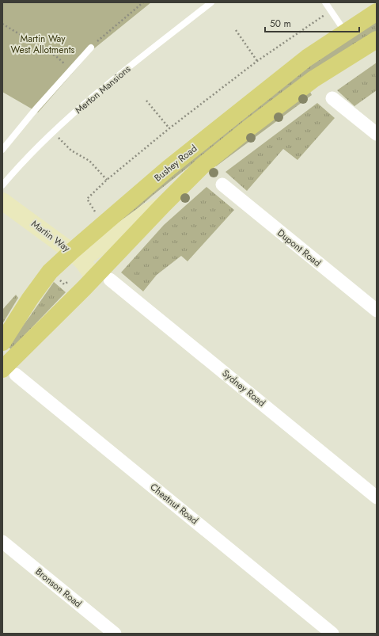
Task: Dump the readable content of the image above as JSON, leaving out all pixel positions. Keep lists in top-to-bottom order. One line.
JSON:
{"streets":{"main road":["Bushey Road","Martin Way"],"street":["Dupont Road","Sydney Road","Chestnut Road","Bronson Road"],"lane":["Merton Mansions"]},"crossings":[["Bushey Road","Martin Way"],["Bushey Road","Sydney Road"],["Bushey Road","Chestnut Road"],["Martin Way","Sydney Road"]],"parks":["Martin Way West Allotments"],"scale_bar":"50 m"}
